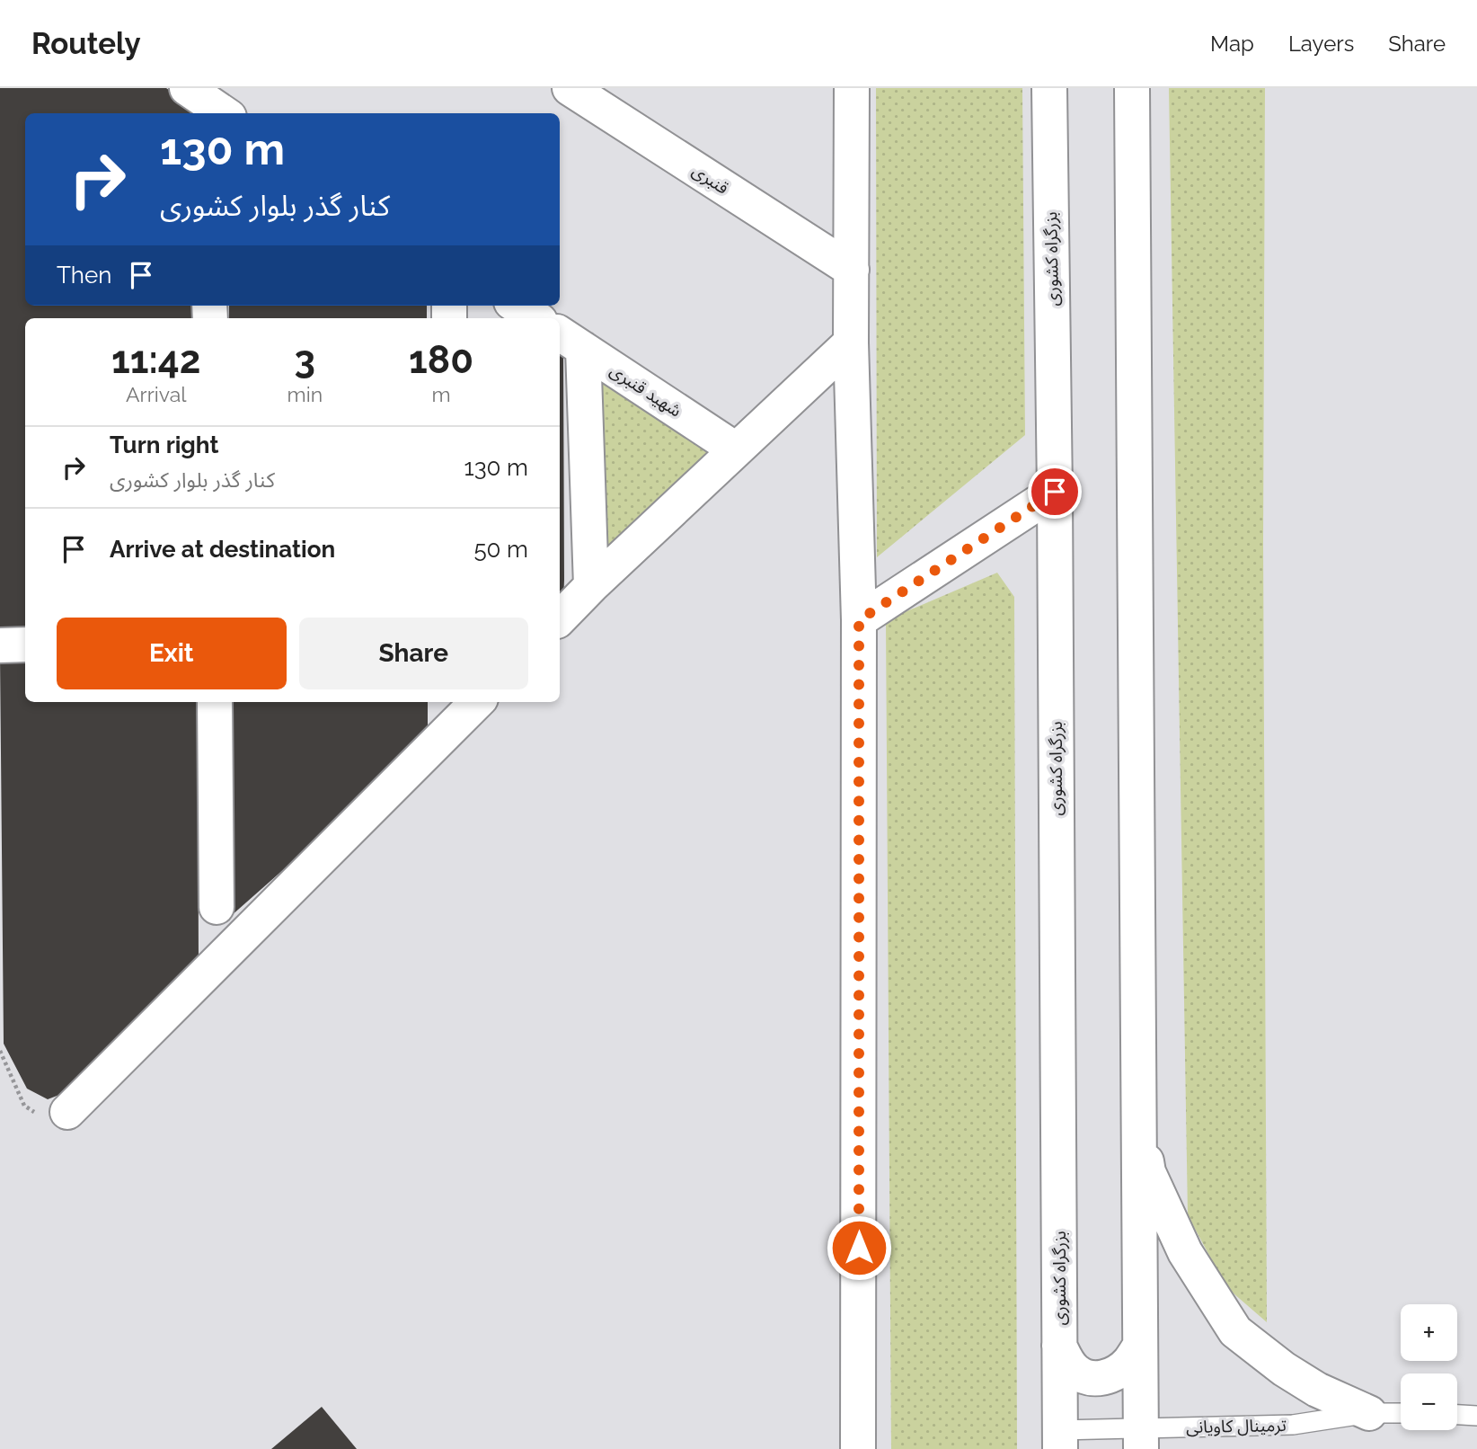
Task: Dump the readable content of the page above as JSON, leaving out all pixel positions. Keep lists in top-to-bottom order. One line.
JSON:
{"streets":{"main road":["قنبری","بزرگراه کشوری","شهید قنبری"],"lane":["ترمینال کاویانی"]},"crossings":[["بزرگراه کشوری","ترمینال کاویانی"]],"page":{"header":"Routely","nav":["Map","Layers","Share"],"turn":["130 m","کنار گذر بلوار کشوری"],"then":"Then","eta":["11:42","Arrival","3","min","180","m"],"list":[{"name":"Turn right","note":"کنار گذر بلوار کشوری","value":"130 m"},{"name":"Arrive at destination","value":"50 m"}],"buttons":["Exit","Share"],"map_buttons":["+","−"]}}
